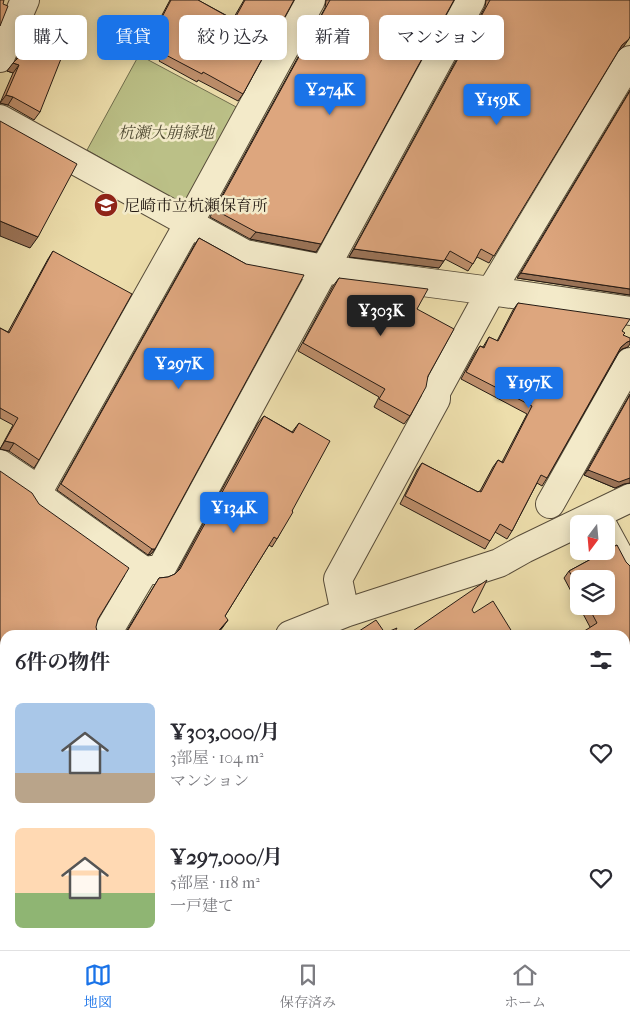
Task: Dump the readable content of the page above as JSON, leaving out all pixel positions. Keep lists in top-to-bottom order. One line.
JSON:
{"parks":["杭瀬大崩緑地"],"places":{"school or university":["尼崎市立杭瀬保育所"]},"north":"bottom","page":{"chip":["購入","賃貸","絞り込み","新着","マンション"],"price":["¥274K","¥159K","¥303K","¥297K","¥197K","¥134K"],"heading":"6件の物件","list":[{"name":"¥303,000/月","note":"3部屋 · 104 m² · マンション"},{"name":"¥297,000/月","note":"5部屋 · 118 m² · 一戸建て"}],"tabs":["地図","保存済み","ホーム"]}}
